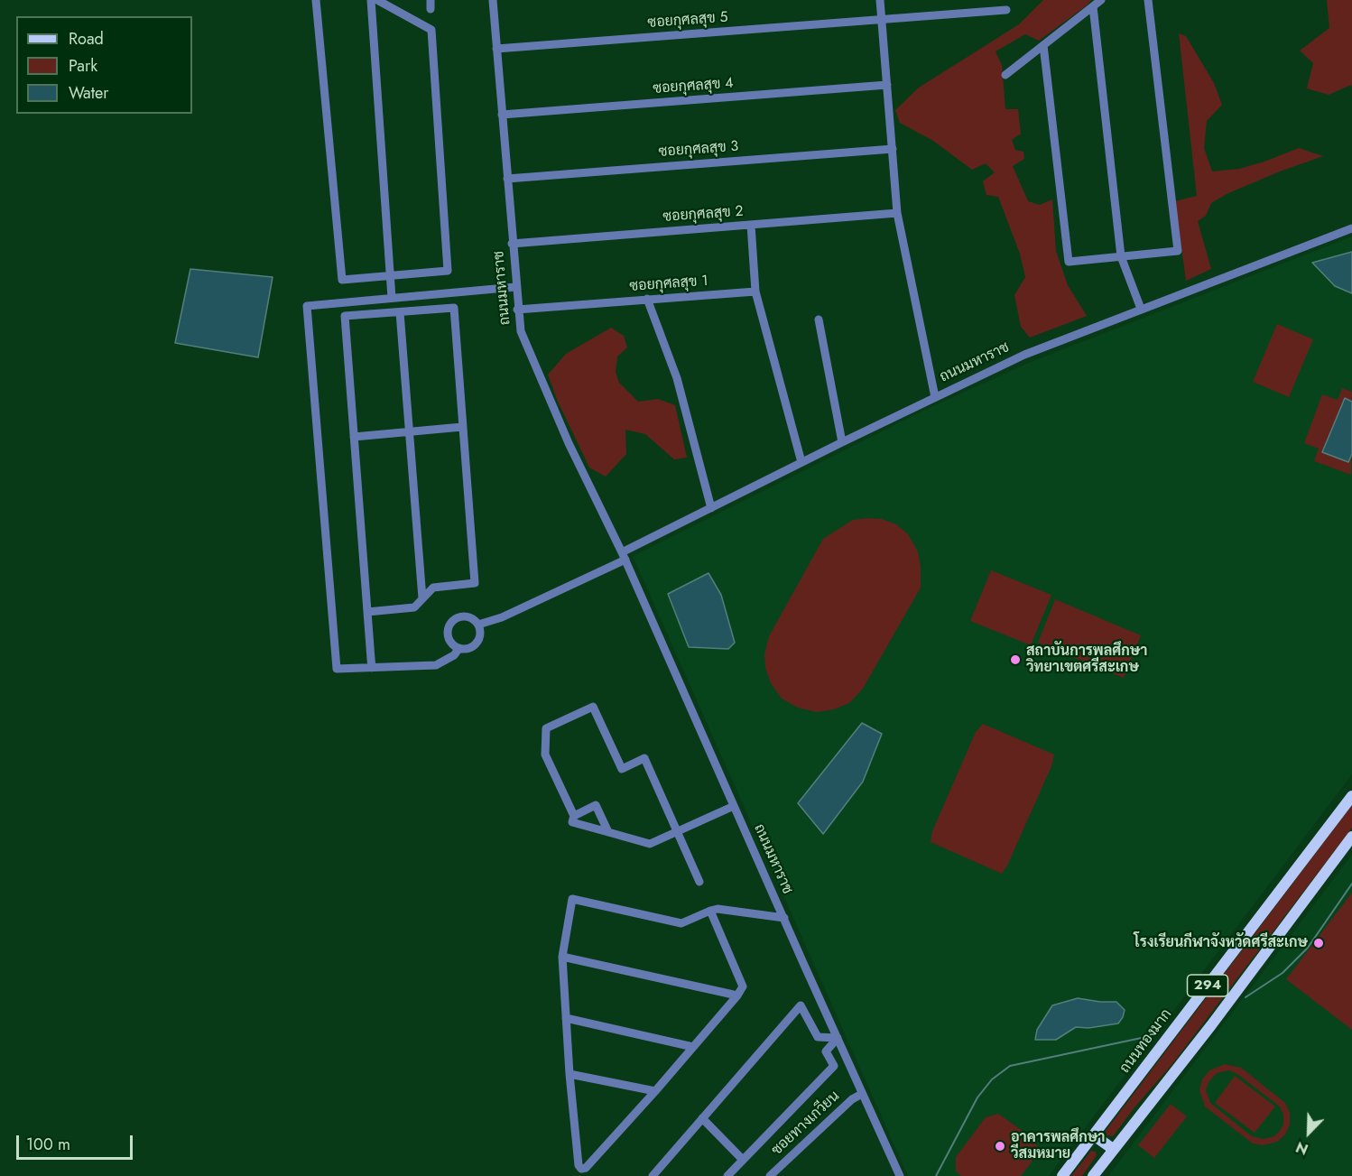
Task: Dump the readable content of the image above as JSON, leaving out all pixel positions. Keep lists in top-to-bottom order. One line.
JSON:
{"streets":{"main road":["294","ถนนทองมาก"],"street":["ซอยกุศลสุข 5","ซอยกุศลสุข 4","ซอยกุศลสุข 3","ซอยกุศลสุข 2","ซอยกุศลสุข 1","ถนนมหาราช","ซอยทางเกวียน"]},"crossings":[["ซอยกุศลสุข 5","ถนนมหาราช"],["ซอยกุศลสุข 4","ถนนมหาราช"],["ซอยกุศลสุข 3","ถนนมหาราช"],["ซอยกุศลสุข 2","ถนนมหาราช"],["ซอยกุศลสุข 1","ถนนมหาราช"],["ถนนมหาราช","ซอยทางเกวียน"]],"places":["สถาบันการพลศึกษา วิทยาเขตศรีสะเกษ","โรงเรียนกีฬาจังหวัดศรีสะเกษ","อาคารพลศึกษา วีสมหมาย"],"legend":["Road","Park","Water"],"scale_bar":"100 m","north":"bottom left"}
